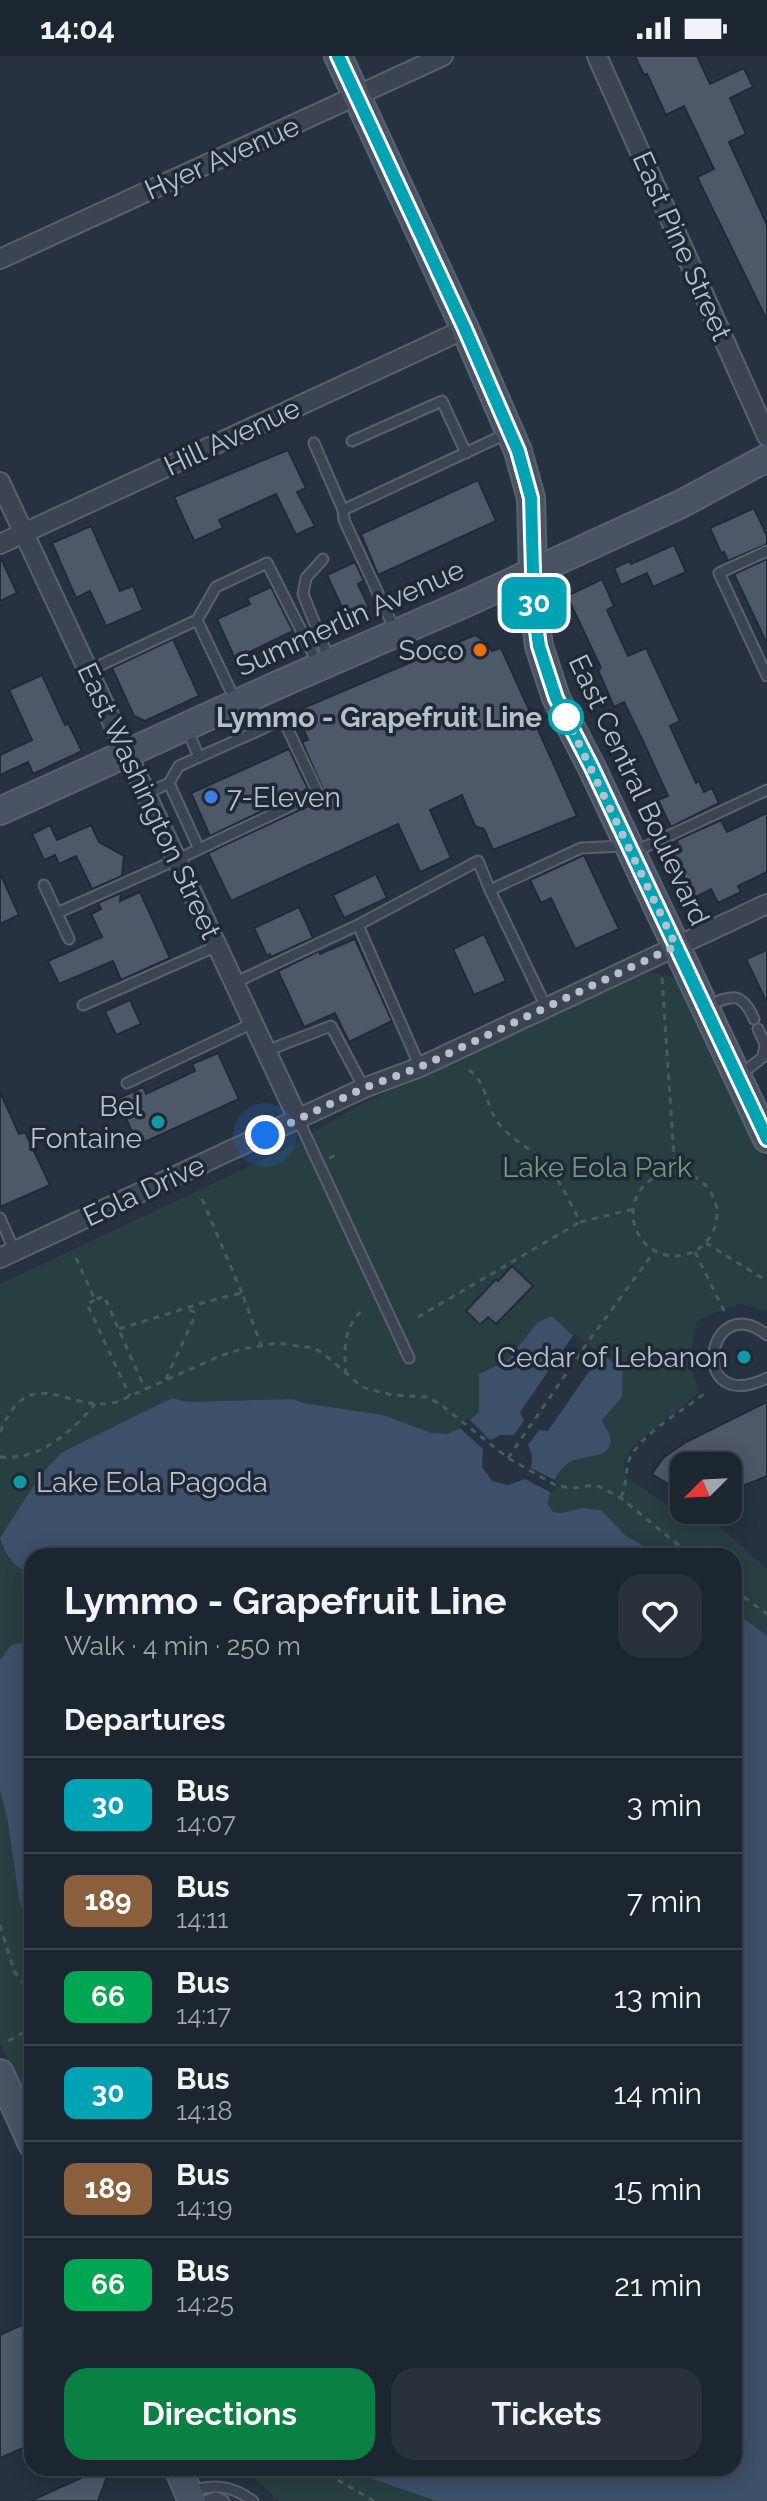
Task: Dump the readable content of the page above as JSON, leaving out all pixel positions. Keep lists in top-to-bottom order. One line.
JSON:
{"streets":{"street":["Hyer Avenue","East Pine Street","Hill Avenue","Summerlin Avenue","East Central Boulevard","East Washington Street","Eola Drive"]},"crossings":[["Hyer Avenue","East Central Boulevard"],["Hill Avenue","East Central Boulevard"],["Hill Avenue","East Washington Street"],["Summerlin Avenue","East Central Boulevard"],["Summerlin Avenue","East Washington Street"],["East Central Boulevard","Eola Drive"],["East Washington Street","Eola Drive"]],"parks":["Lake Eola Park"],"places":["Soco","Lymmo - Grapefruit Line","7-Eleven","Bel Fontaine","Cedar of Lebanon","Lake Eola Pagoda"],"lines":["bus line 30"],"north":"bottom left","page":{"status":"14:04","on_map":"30","heading":[["Lymmo - Grapefruit Line","Walk · 4 min · 250 m"],"Departures"],"list":[{"mark":"30","name":"Bus","note":"14:07","value":"3 min"},{"mark":"189","name":"Bus","note":"14:11","value":"7 min"},{"mark":"66","name":"Bus","note":"14:17","value":"13 min"},{"mark":"30","name":"Bus","note":"14:18","value":"14 min"},{"mark":"189","name":"Bus","note":"14:19","value":"15 min"},{"mark":"66","name":"Bus","note":"14:25","value":"21 min"}],"buttons":["Directions","Tickets"]}}
